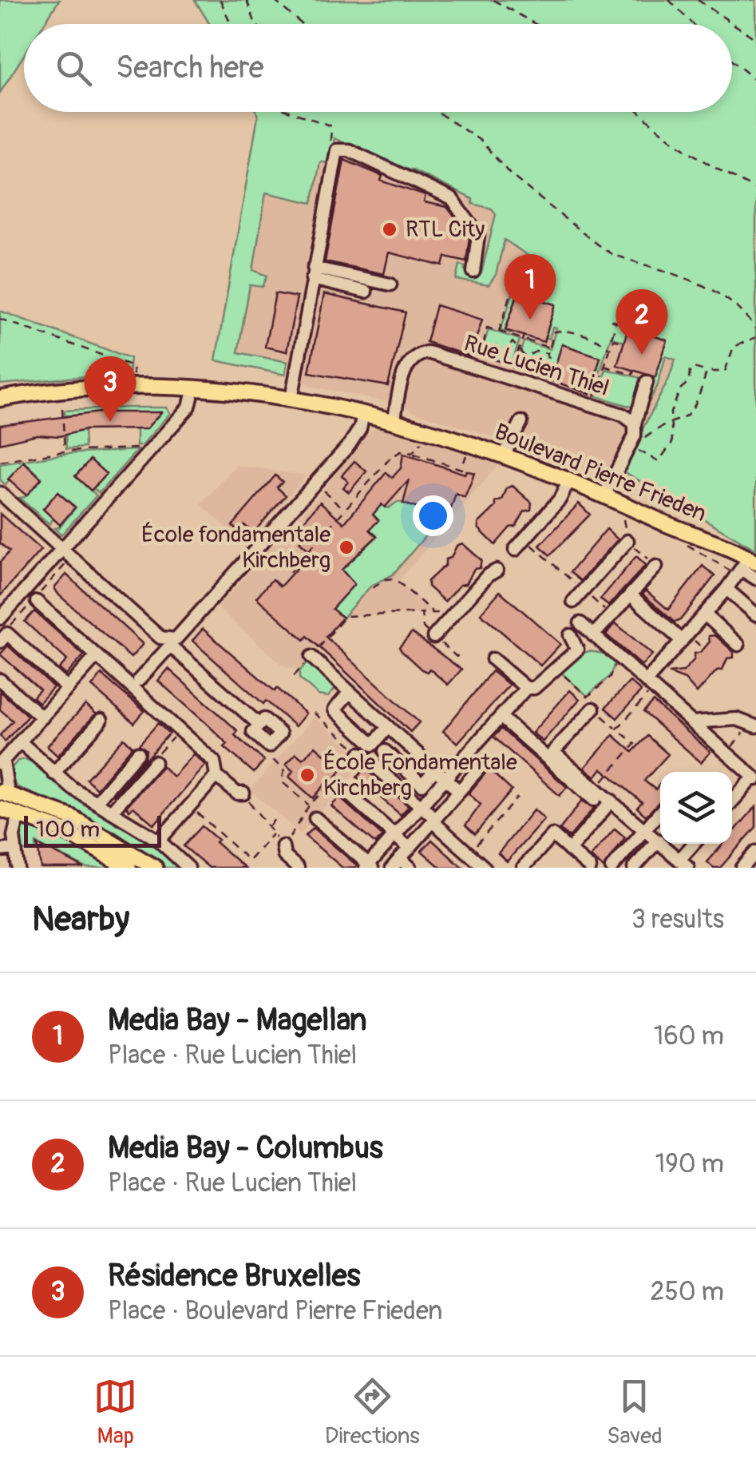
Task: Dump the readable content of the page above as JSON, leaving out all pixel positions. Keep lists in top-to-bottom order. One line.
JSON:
{"streets":{"main road":["Boulevard Pierre Frieden"],"street":["Rue Lucien Thiel"]},"crossings":[["Rue Lucien Thiel","Boulevard Pierre Frieden"]],"places":["RTL City","École fondamentale Kirchberg","École Fondamentale Kirchberg"],"scale_bar":"100 m","page":{"search":"Search here","pins":["1","2","3"],"scale":"100 m","heading":["Nearby","3 results"],"list":[{"mark":"1","name":"Media Bay - Magellan","note":"Place · Rue Lucien Thiel","value":"160 m"},{"mark":"2","name":"Media Bay - Columbus","note":"Place · Rue Lucien Thiel","value":"190 m"},{"mark":"3","name":"Résidence Bruxelles","note":"Place · Boulevard Pierre Frieden","value":"250 m"}],"nav":["Map","Directions","Saved"]}}
